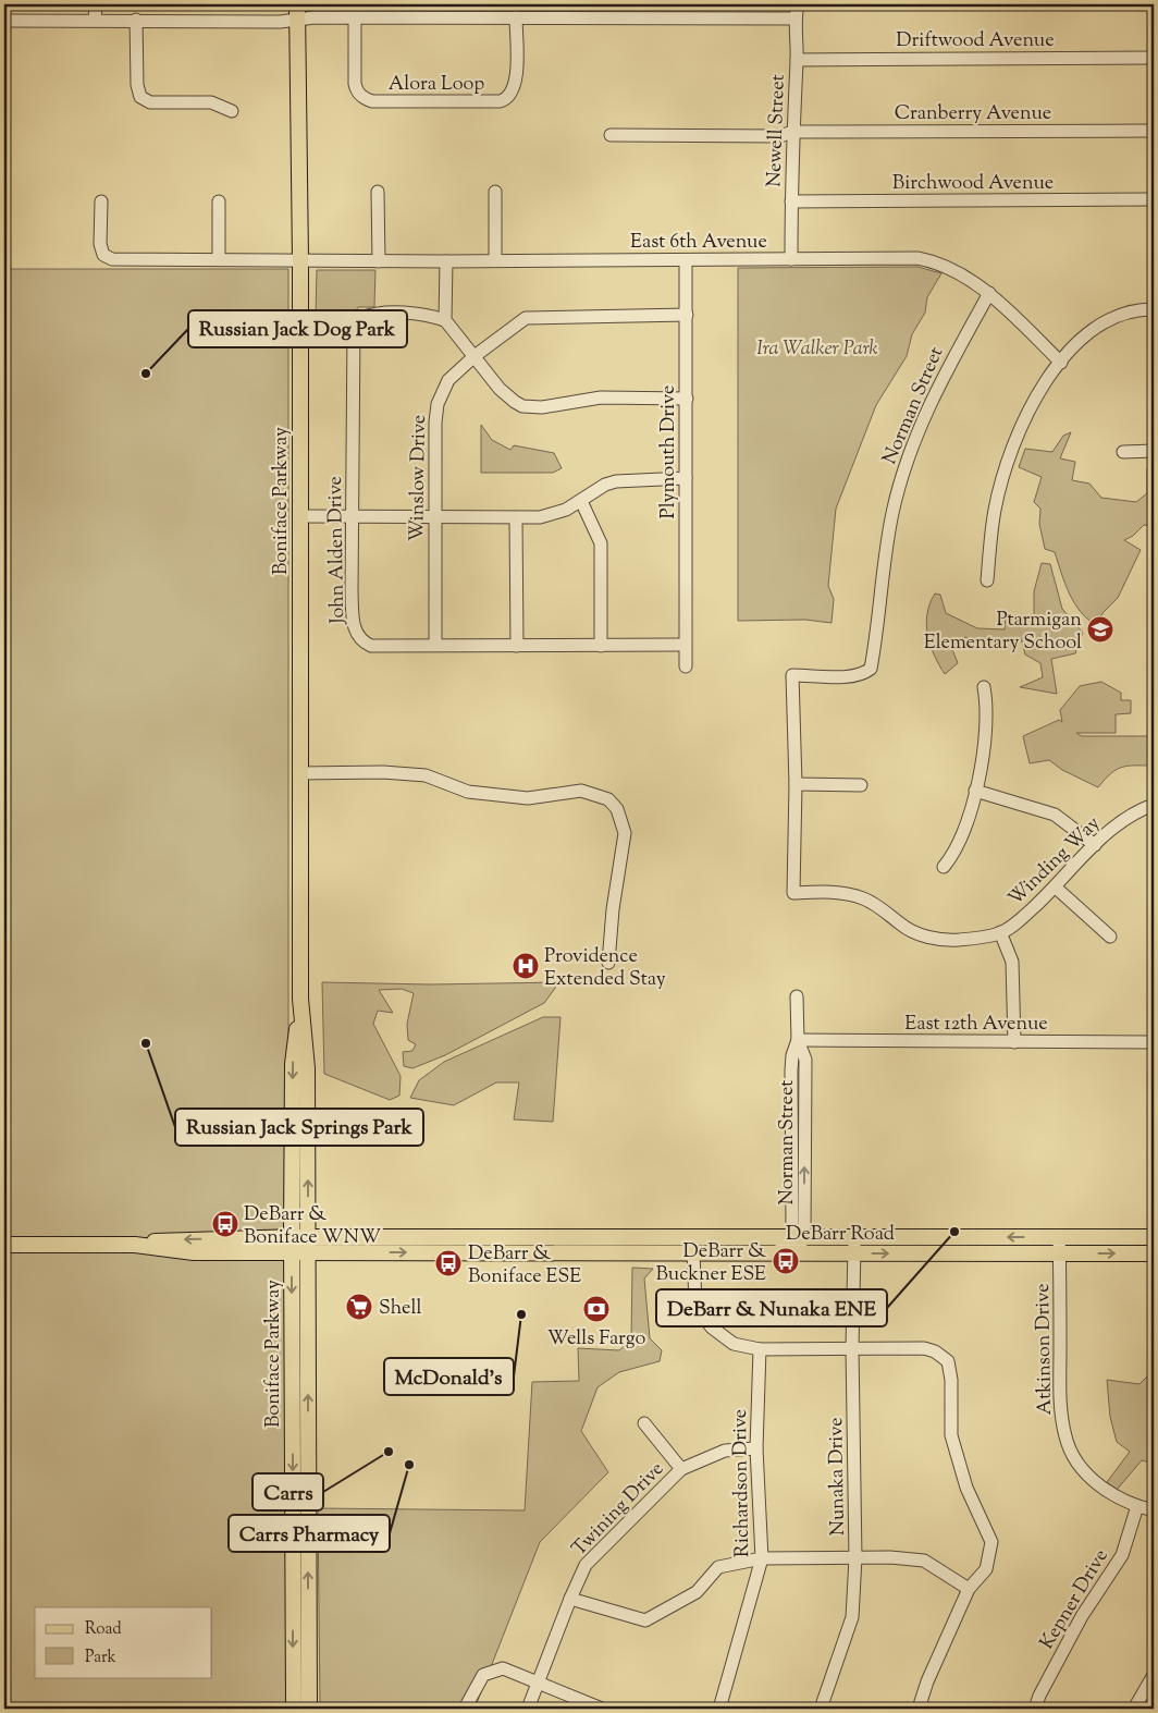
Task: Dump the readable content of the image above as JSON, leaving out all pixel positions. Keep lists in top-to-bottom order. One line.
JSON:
{"streets":{"main road":["Boniface Parkway","DeBarr Road"],"street":["Driftwood Avenue","Alora Loop","Cranberry Avenue","Newell Street","Birchwood Avenue","East 6th Avenue","Norman Street","Plymouth Drive","Winslow Drive","John Alden Drive","Winding Way","East 12th Avenue","Atkinson Drive","Nunaka Drive","Richardson Drive","Twining Drive","Kepner Drive"]},"crossings":[["Driftwood Avenue","Newell Street"],["Cranberry Avenue","Newell Street"],["Newell Street","Birchwood Avenue"],["Newell Street","East 6th Avenue"],["East 6th Avenue","Norman Street"],["East 6th Avenue","Plymouth Drive"],["East 6th Avenue","Boniface Parkway"],["Norman Street","Winding Way"],["Norman Street","East 12th Avenue"],["Norman Street","DeBarr Road"],["Plymouth Drive","Winslow Drive"],["Plymouth Drive","John Alden Drive"],["Winslow Drive","John Alden Drive"],["Boniface Parkway","DeBarr Road"],["DeBarr Road","Atkinson Drive"],["DeBarr Road","Nunaka Drive"],["Atkinson Drive","Kepner Drive"],["Richardson Drive","Twining Drive"]],"parks":["Ira Walker Park"],"places":{"other":["Russian Jack Dog Park","Russian Jack Springs Park","DeBarr & Nunaka ENE","McDonald's","Carrs","Carrs Pharmacy"],"school or university":["Ptarmigan Elementary School"],"hospital":["Providence Extended Stay"],"bus stop":["DeBarr & Boniface WNW","DeBarr & Buckner ESE","DeBarr & Boniface ESE"],"supermarket":["Shell"],"bank":["Wells Fargo"]},"legend":["Road","Park"]}
